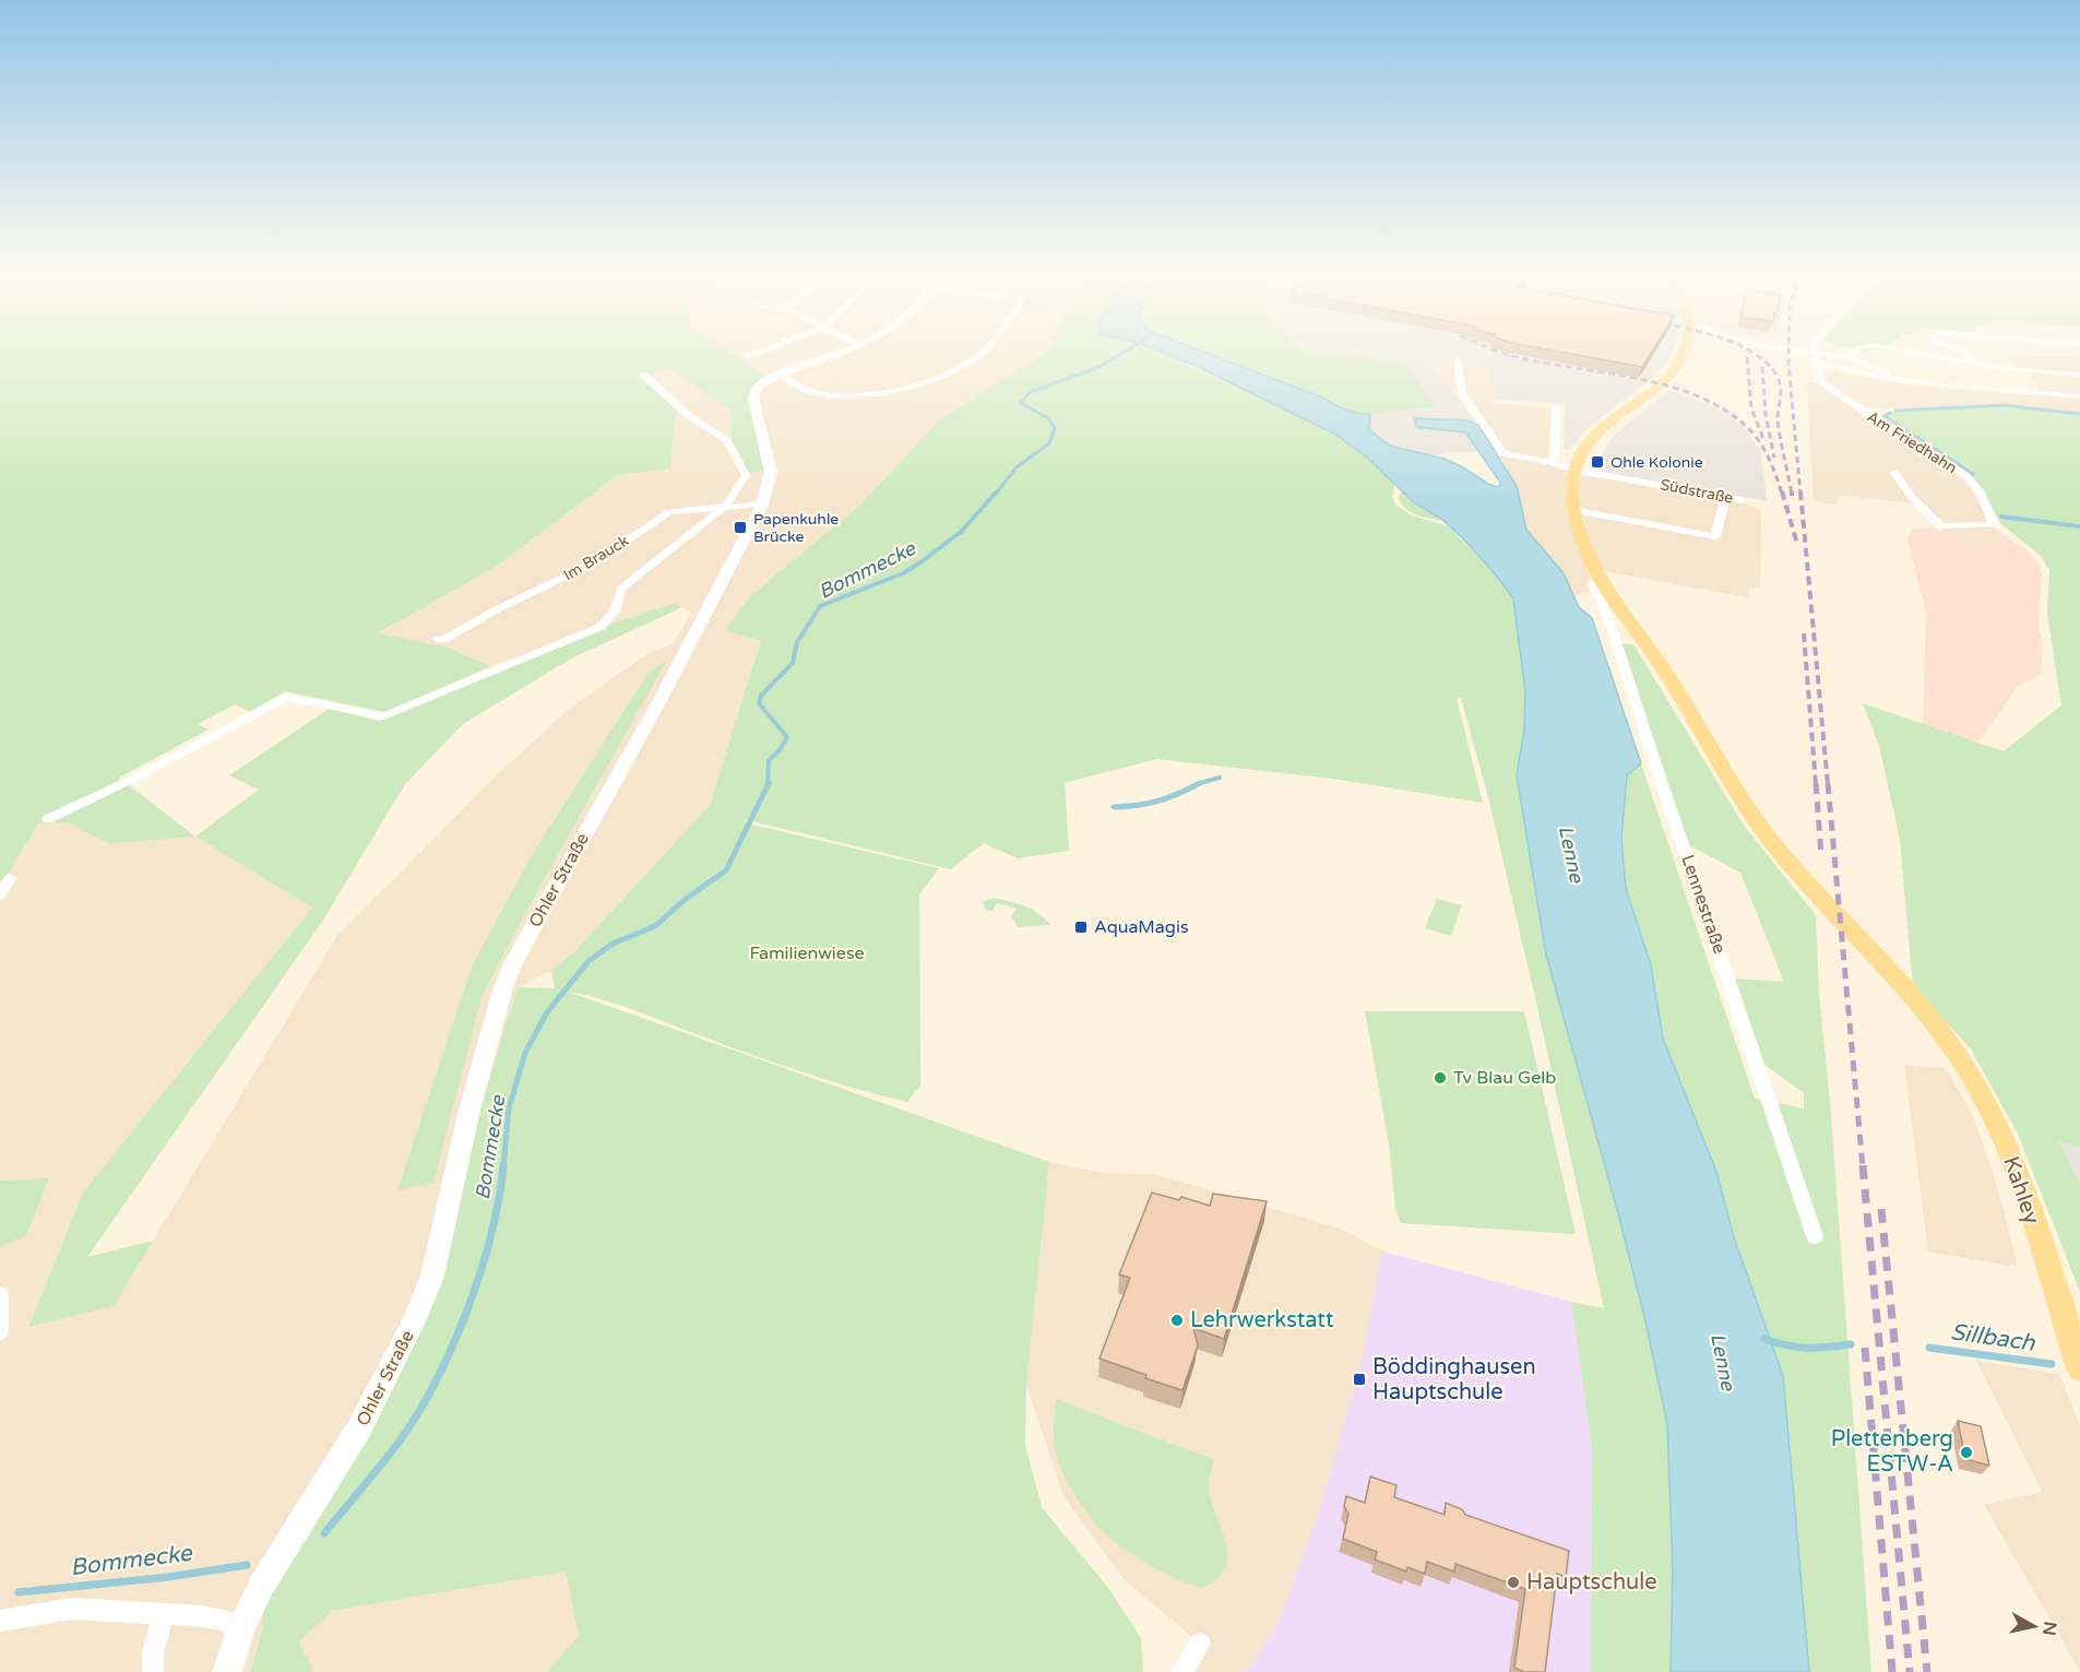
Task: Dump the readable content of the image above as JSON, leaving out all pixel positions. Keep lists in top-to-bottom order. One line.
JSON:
{"streets":{"main road":["Lennestraße","Kahley"],"street":["Am Friedhahn","Südstraße","Im Brauck","Ohler Straße"]},"crossings":[["Südstraße","Lennestraße"],["Im Brauck","Ohler Straße"],["Lennestraße","Kahley"]],"water":["Bommecke","Lenne","Sillbach"],"parks":["Familienwiese"],"places":{"transit":["Ohle Kolonie","Papenkuhle Brücke","AquaMagis","Böddinghausen Hauptschule"],"other":["Tv Blau Gelb","Lehrwerkstatt","Plettenberg ESTW-A","Hauptschule"]},"north":"right"}
